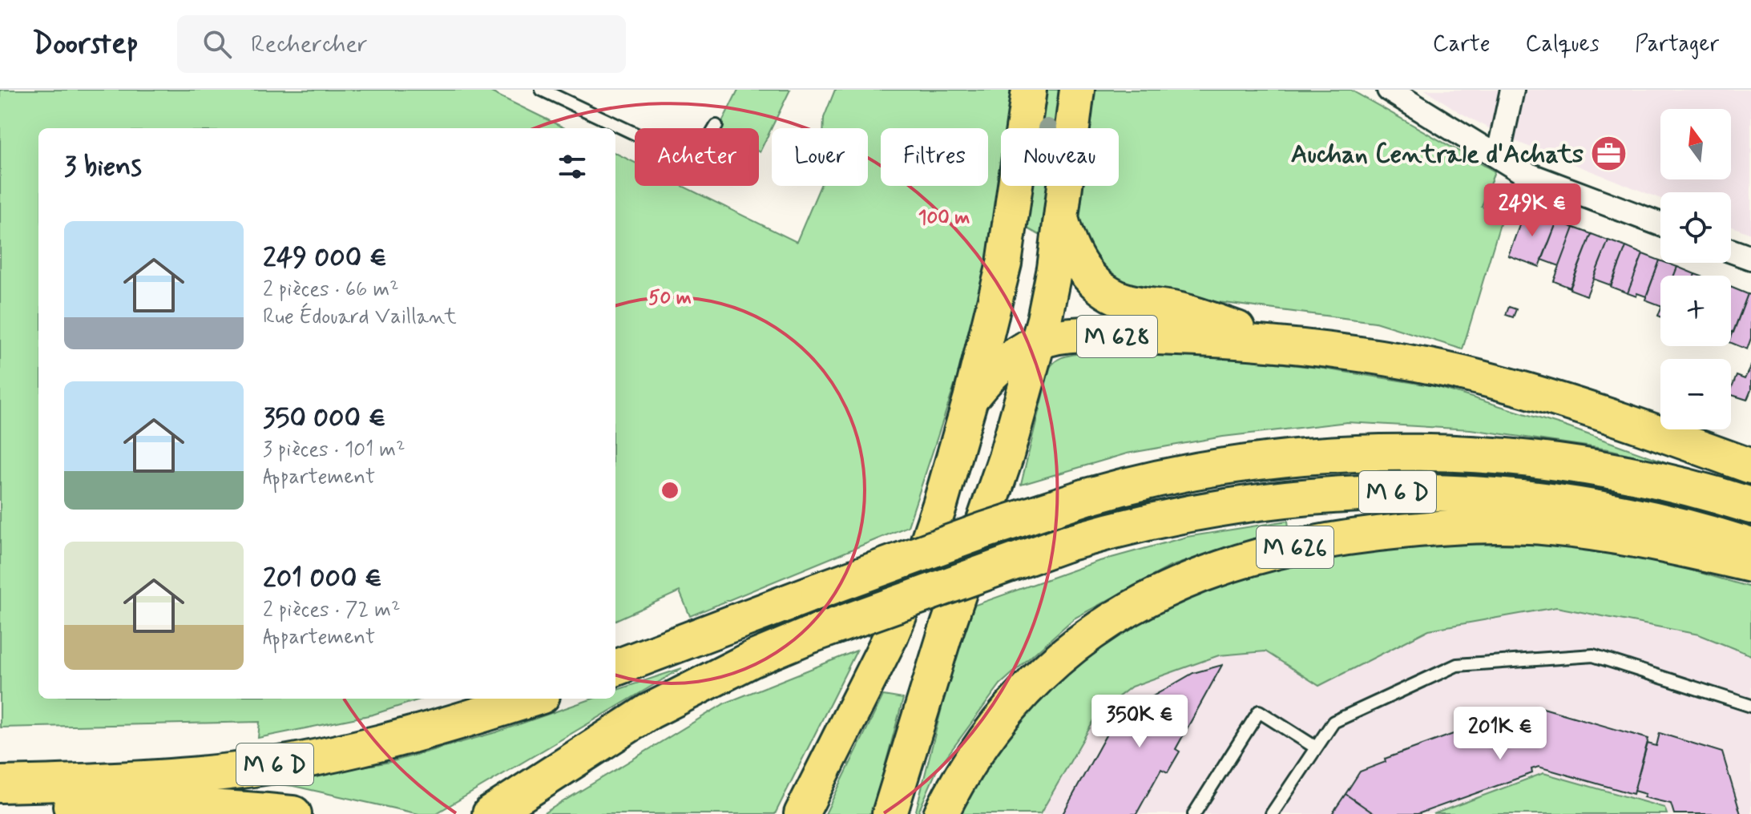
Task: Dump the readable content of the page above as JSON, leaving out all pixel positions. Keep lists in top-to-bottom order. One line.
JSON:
{"streets":{"highway":["M 6 D"],"main road":["M 628","M 626"]},"crossings":[["M 6 D","M 626"]],"places":{"office":["Auchan Centrale d'Achats"]},"north":"top","page":{"header":"Doorstep","search":"Rechercher","nav":["Carte","Calques","Partager"],"map_buttons":["+","−"],"chip":["Acheter","Louer","Filtres","Nouveau"],"heading":"3 biens","price":["249K €","350K €","201K €"],"list":[{"name":"249 000 €","note":"2 pièces · 66 m² · Rue Édouard Vaillant"},{"name":"350 000 €","note":"3 pièces · 101 m² · Appartement"},{"name":"201 000 €","note":"2 pièces · 72 m² · Appartement"}]},"rings":["100 m","50 m"]}
